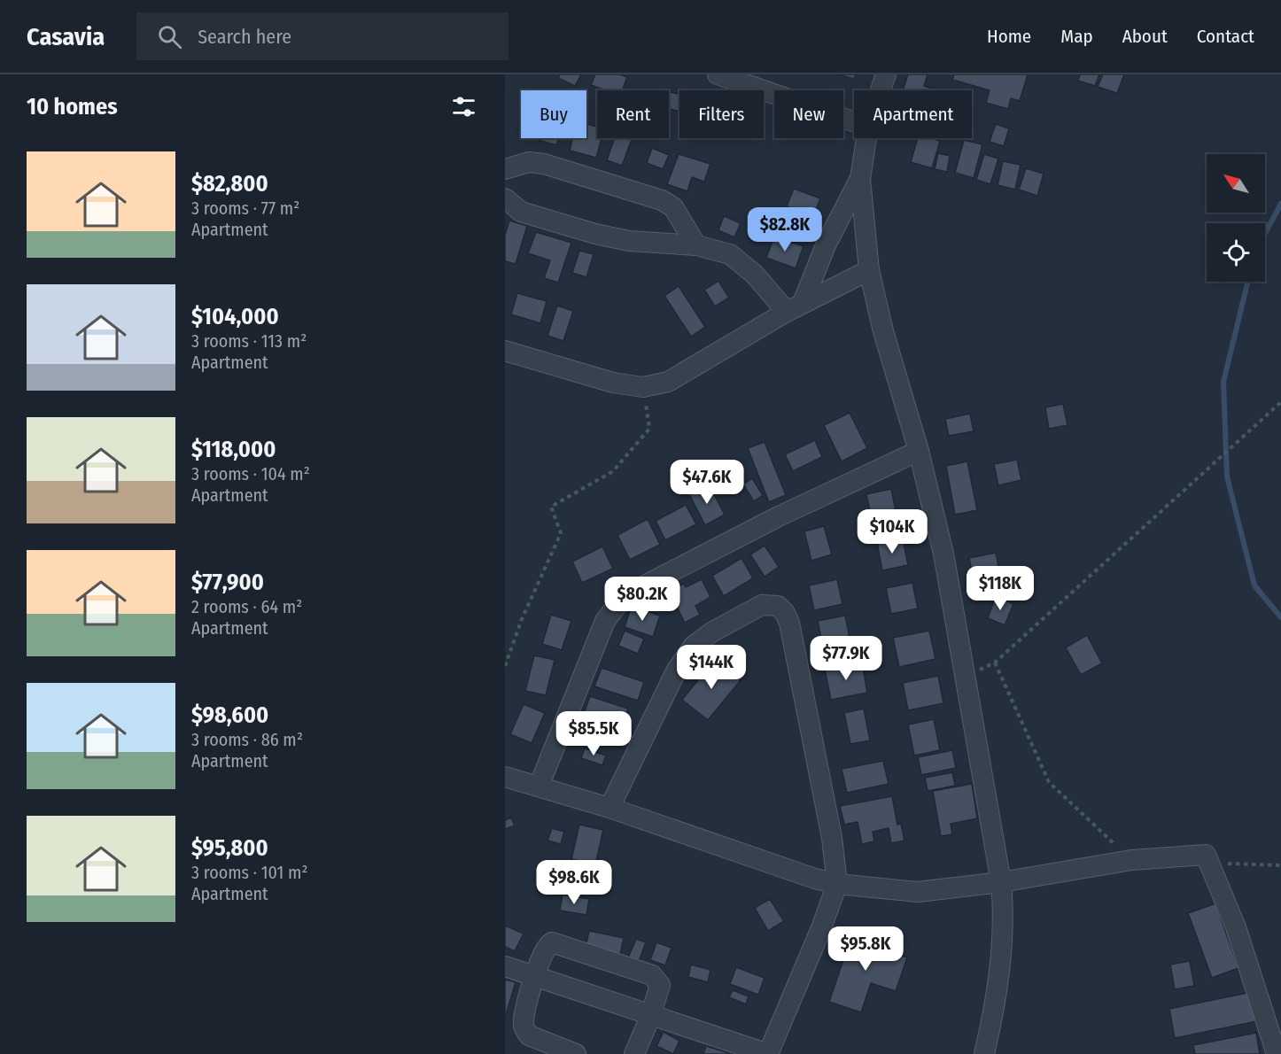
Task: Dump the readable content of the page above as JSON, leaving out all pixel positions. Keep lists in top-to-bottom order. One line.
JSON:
{"north":"top left","page":{"header":"Casavia","search":"Search here","nav":["Home","Map","About","Contact"],"heading":"10 homes","chip":["Buy","Rent","Filters","New","Apartment"],"list":[{"name":"$82,800","note":"3 rooms · 77 m² · Apartment"},{"name":"$104,000","note":"3 rooms · 113 m² · Apartment"},{"name":"$118,000","note":"3 rooms · 104 m² · Apartment"},{"name":"$77,900","note":"2 rooms · 64 m² · Apartment"},{"name":"$98,600","note":"3 rooms · 86 m² · Apartment"},{"name":"$95,800","note":"3 rooms · 101 m² · Apartment"}],"price":["$82.8K","$47.6K","$104K","$118K","$80.2K","$77.9K","$144K","$85.5K","$98.6K","$95.8K"]}}
